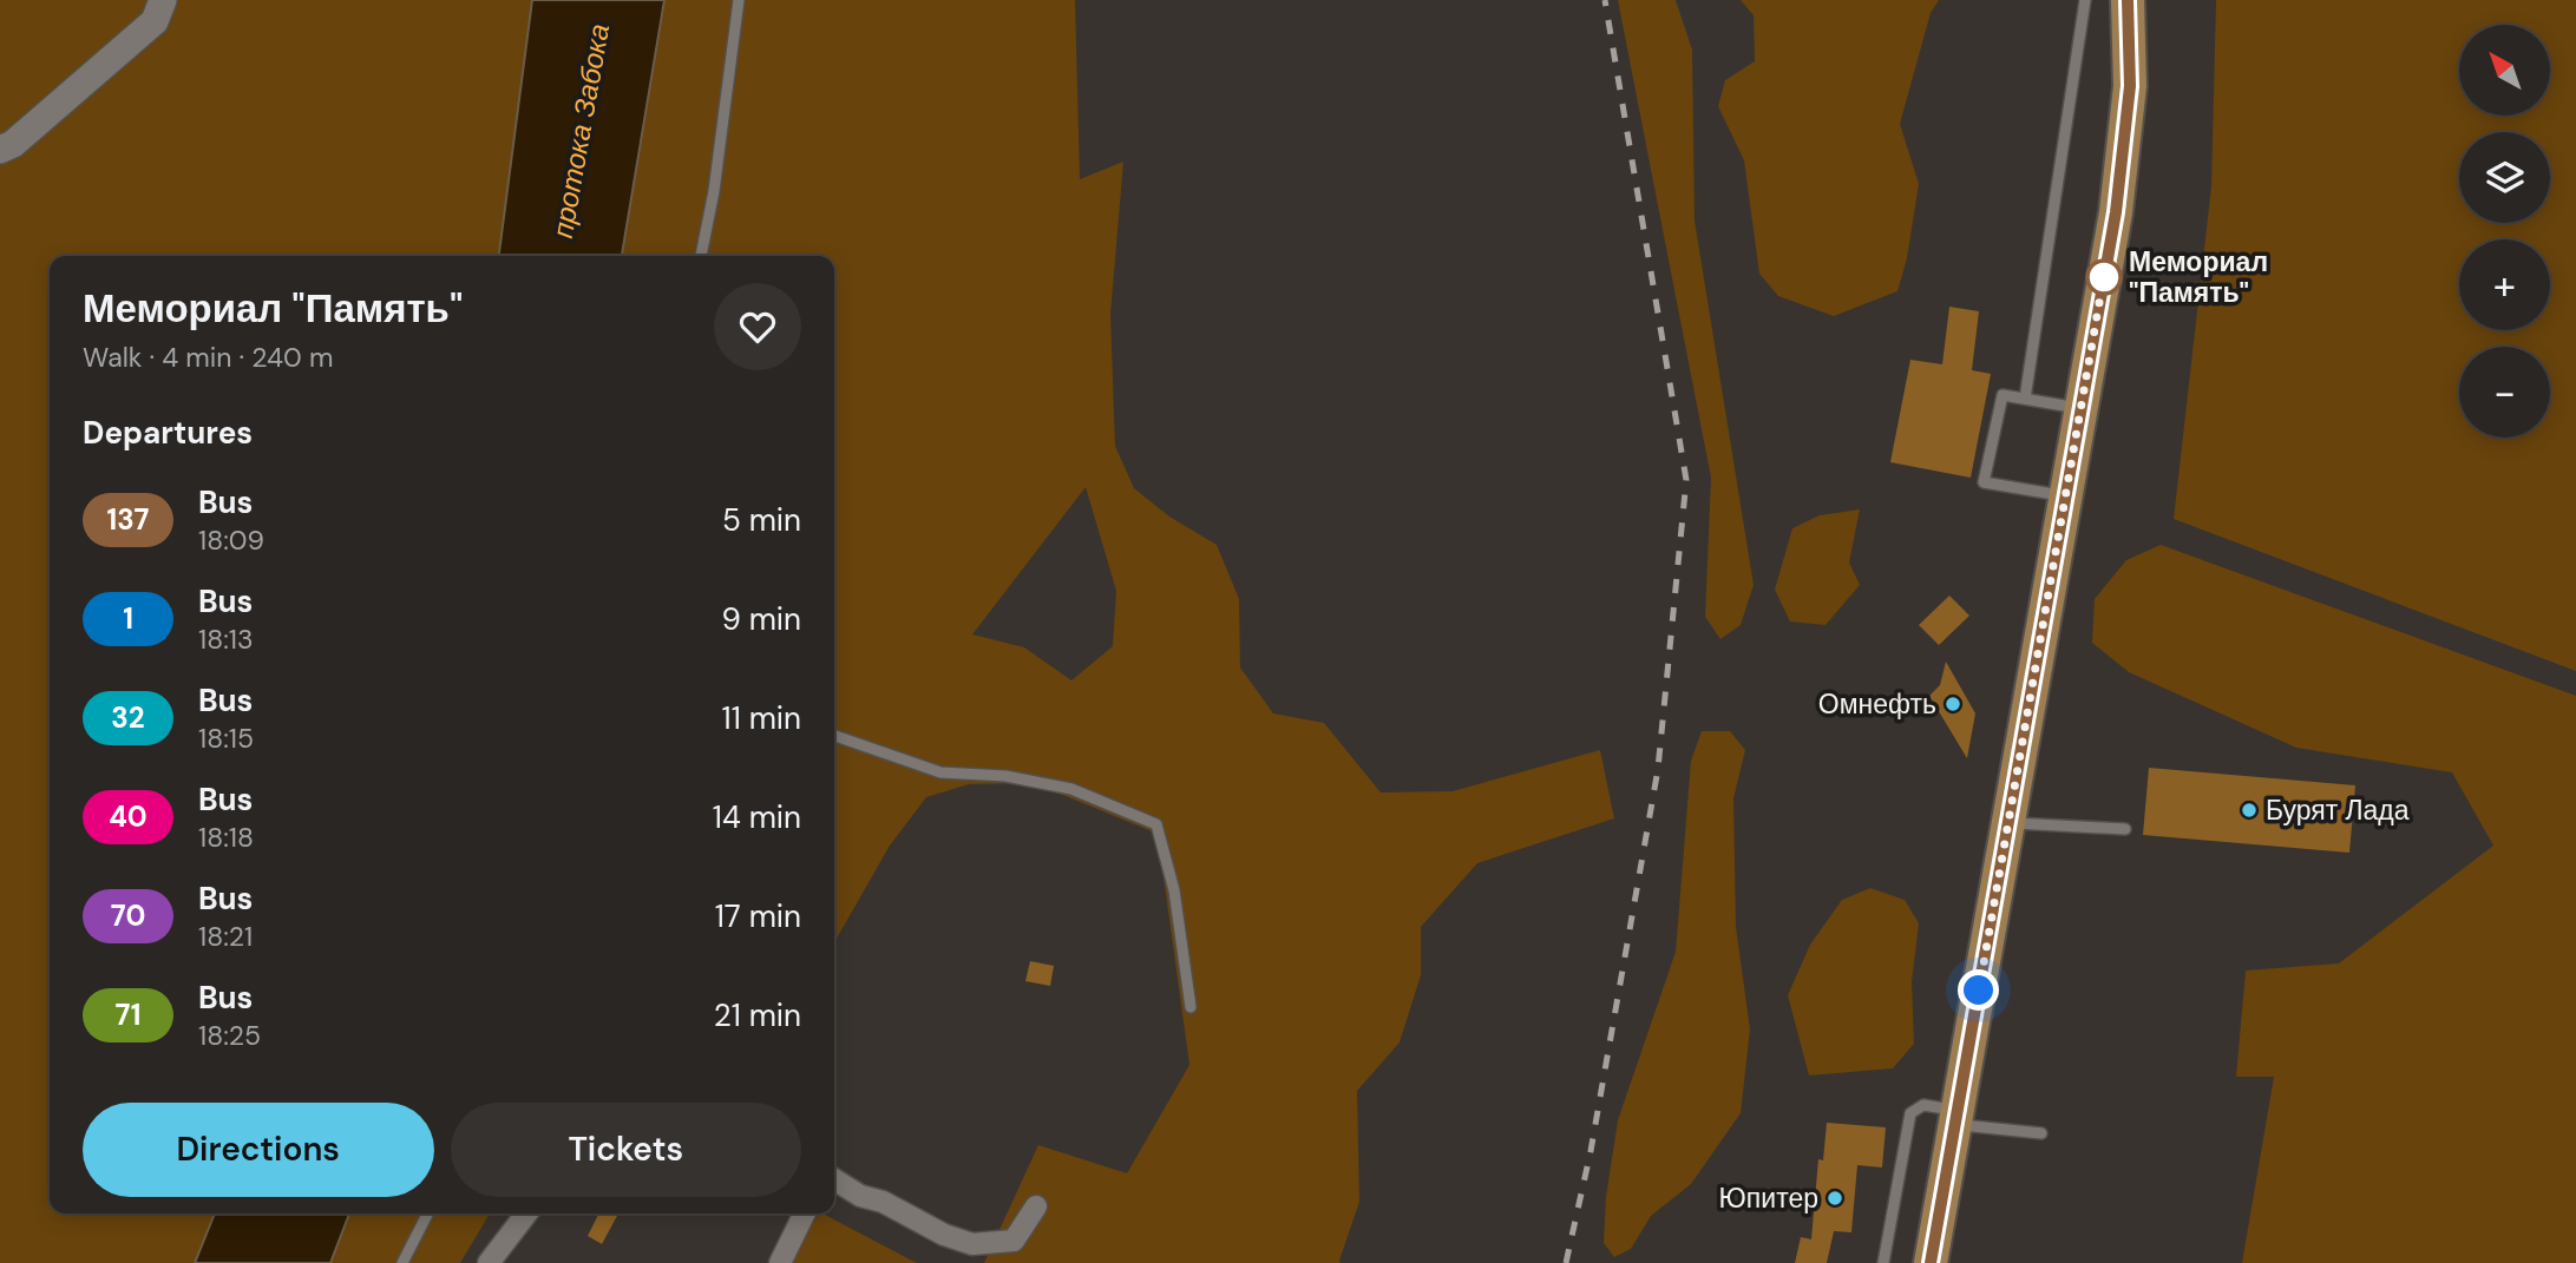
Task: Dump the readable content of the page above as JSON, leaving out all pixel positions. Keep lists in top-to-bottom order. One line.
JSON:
{"water":["протока Забока"],"places":["Мемориал \"Память\"","Омнефть","Бурят Лада","Юпитер"],"lines":["bus line 137"],"north":"top left","page":{"map_buttons":["+","−"],"heading":[["Мемориал \"Память\"","Walk · 4 min · 240 m"],"Departures"],"list":[{"mark":"137","name":"Bus","note":"18:09","value":"5 min"},{"mark":"1","name":"Bus","note":"18:13","value":"9 min"},{"mark":"32","name":"Bus","note":"18:15","value":"11 min"},{"mark":"40","name":"Bus","note":"18:18","value":"14 min"},{"mark":"70","name":"Bus","note":"18:21","value":"17 min"},{"mark":"71","name":"Bus","note":"18:25","value":"21 min"}],"buttons":["Directions","Tickets"]}}
